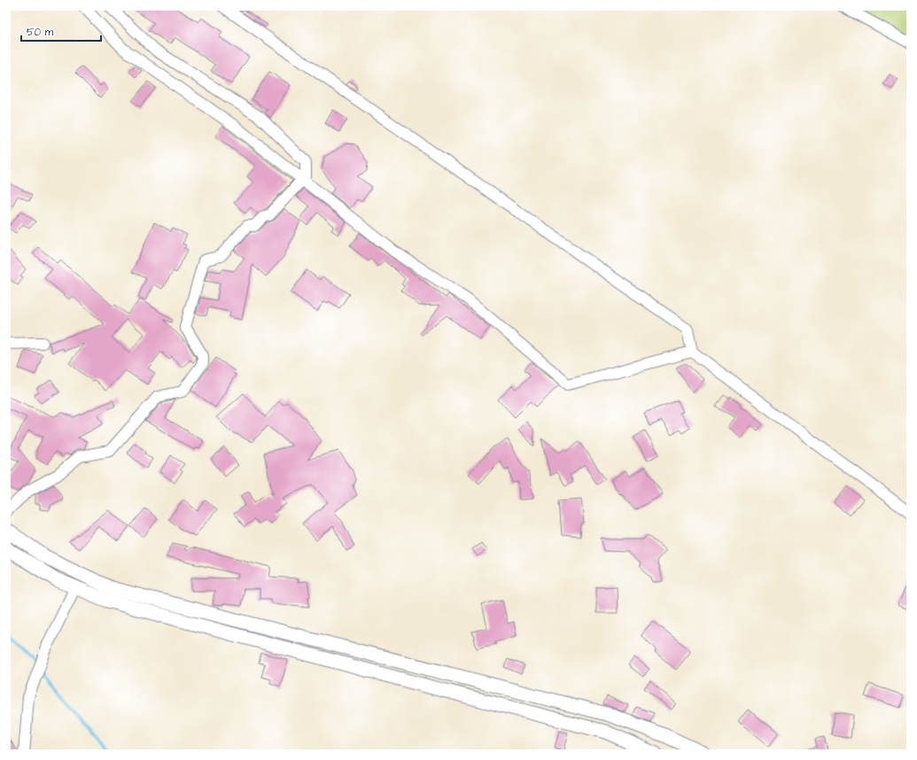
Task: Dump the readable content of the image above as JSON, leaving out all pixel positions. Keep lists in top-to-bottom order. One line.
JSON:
{"scale_bar":"50 m"}
